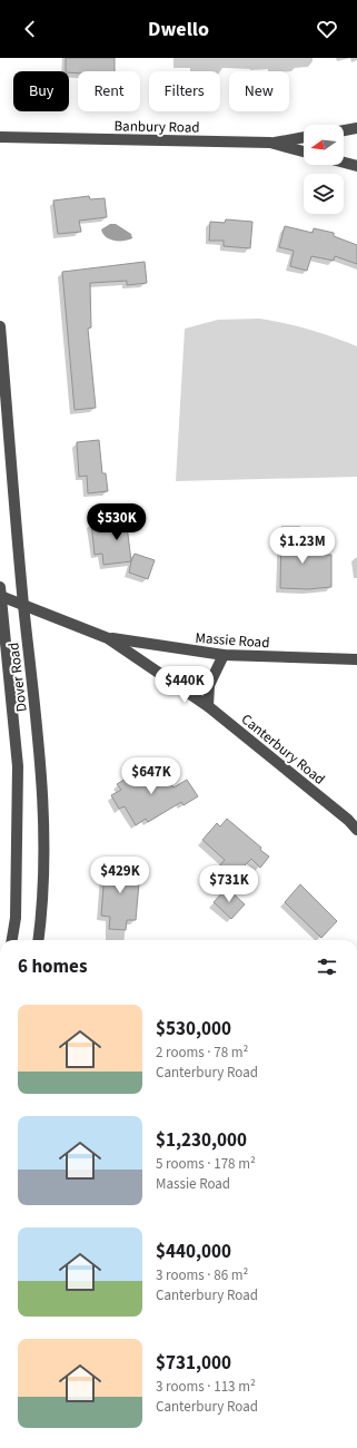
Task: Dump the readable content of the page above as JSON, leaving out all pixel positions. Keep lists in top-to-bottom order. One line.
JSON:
{"streets":{"street":["Banbury Road","Massie Road","Dover Road","Canterbury Road"]},"crossings":[["Massie Road","Canterbury Road"],["Dover Road","Canterbury Road"]],"north":"left","page":{"header":"Dwello","chip":["Buy","Rent","Filters","New"],"price":["$530K","$1.23M","$440K","$647K","$429K","$731K"],"heading":"6 homes","list":[{"name":"$530,000","note":"2 rooms · 78 m² · Canterbury Road"},{"name":"$1,230,000","note":"5 rooms · 178 m² · Massie Road"},{"name":"$440,000","note":"3 rooms · 86 m² · Canterbury Road"},{"name":"$731,000","note":"3 rooms · 113 m² · Canterbury Road"}]}}
